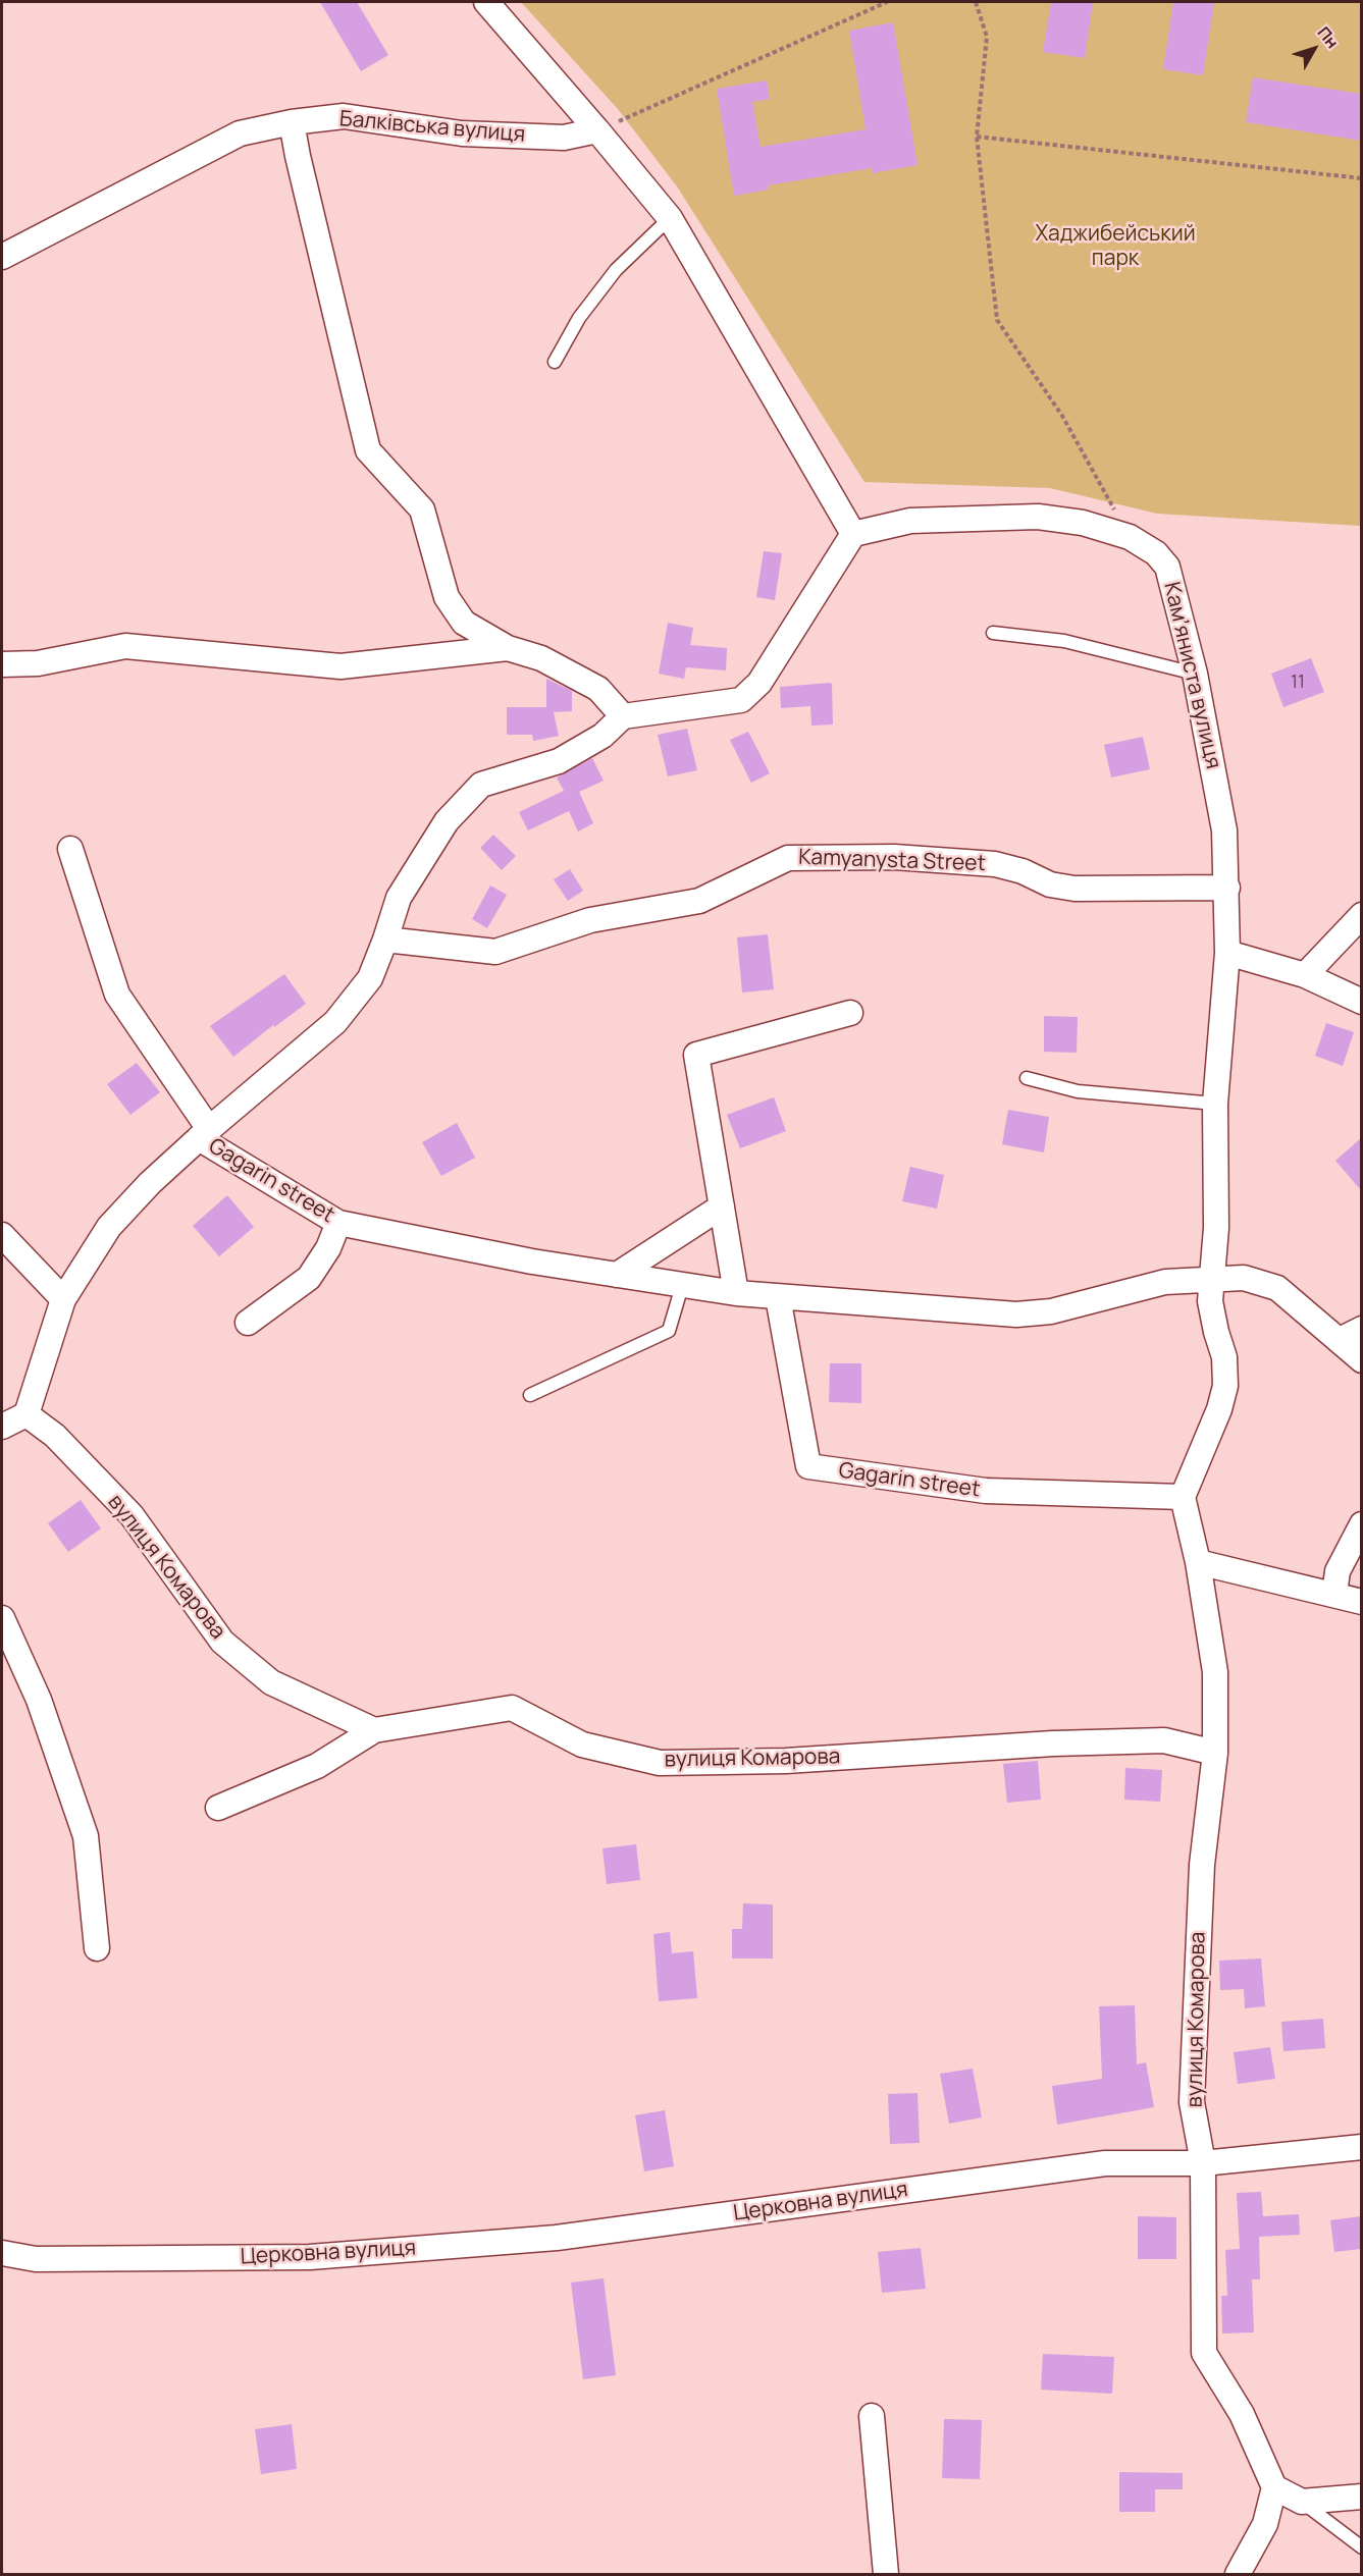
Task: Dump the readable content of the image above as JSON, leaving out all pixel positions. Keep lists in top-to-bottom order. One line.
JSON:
{"streets":{"street":["Балківська вулиця","Камʼяниста вулиця","Kamyanysta Street","Gagarin street","вулиця Комарова","Церковна вулиця"]},"crossings":[["Камʼяниста вулиця","Kamyanysta Street"],["Gagarin street","вулиця Комарова"],["вулиця Комарова","Церковна вулиця"]],"parks":["Хаджибейський парк"],"house_numbers":["11"],"north":"top right"}
